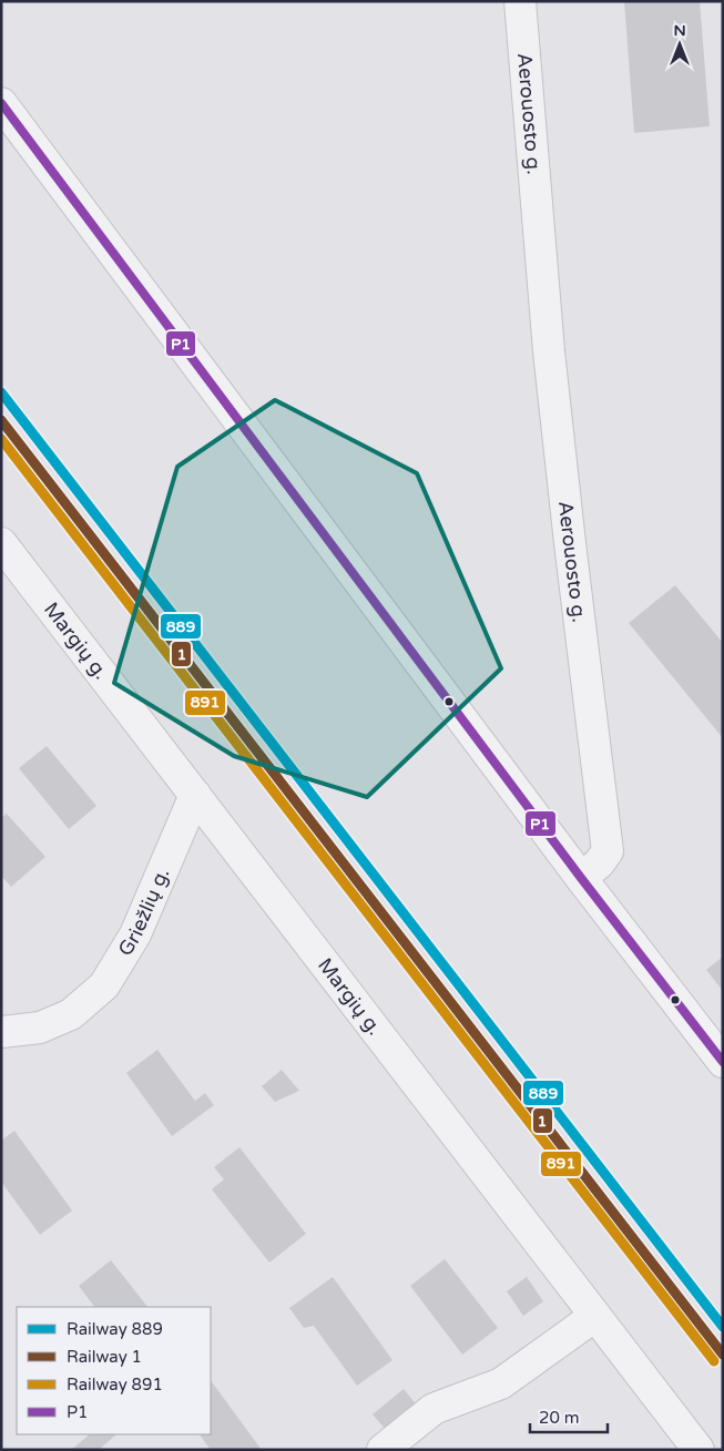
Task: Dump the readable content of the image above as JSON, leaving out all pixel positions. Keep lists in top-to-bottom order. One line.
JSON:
{"streets":{"street":["Aerouosto g.","Margių g.","Griežlių g."]},"crossings":[["Margių g.","Griežlių g."]],"lines":["transit line P1","rail line 889","rail line 1","rail line 891"],"legend":["Railway 889","Railway 1","Railway 891","P1"],"scale_bar":"20 m","north":"top"}
